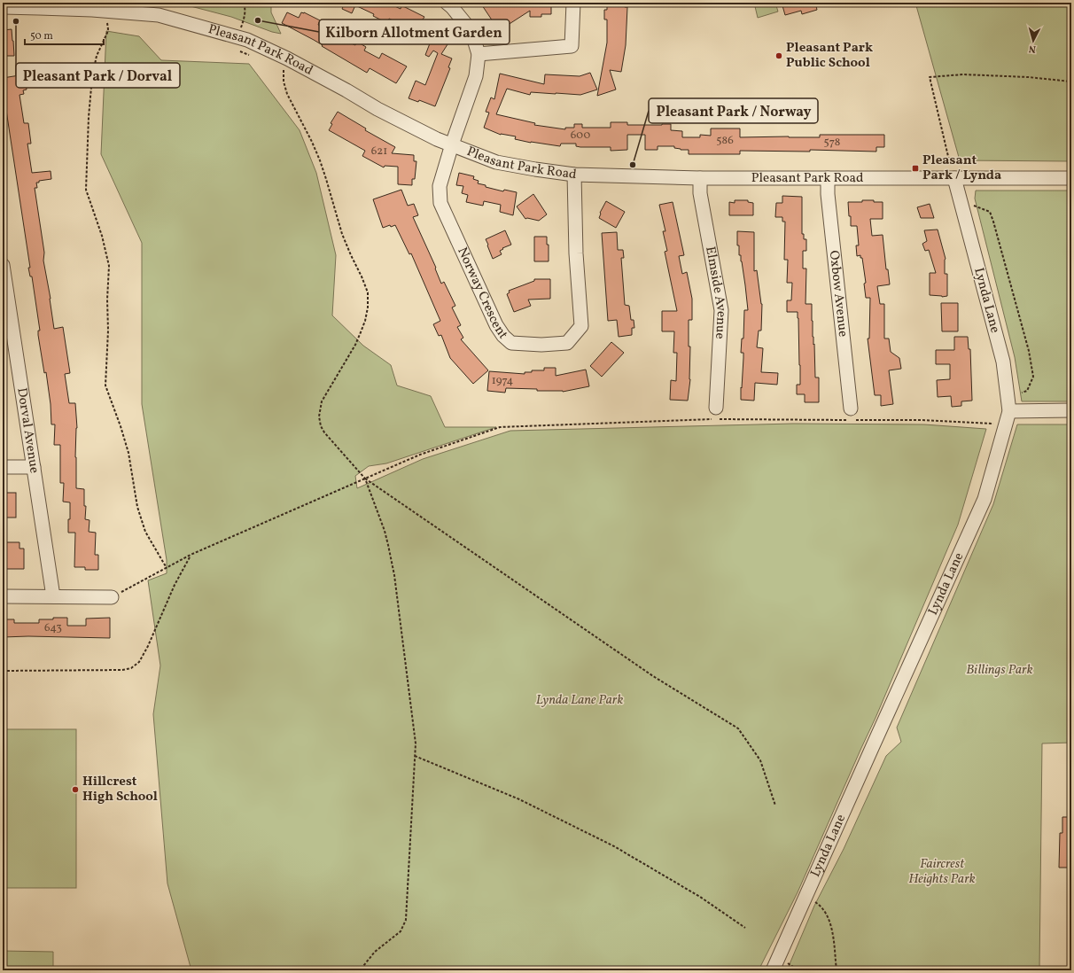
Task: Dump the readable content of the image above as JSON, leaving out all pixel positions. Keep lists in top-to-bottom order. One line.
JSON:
{"streets":{"street":["Pleasant Park Road","Norway Crescent","Elmside Avenue","Oxbow Avenue","Lynda Lane","Dorval Avenue"]},"crossings":[["Pleasant Park Road","Norway Crescent"],["Pleasant Park Road","Elmside Avenue"],["Pleasant Park Road","Oxbow Avenue"],["Pleasant Park Road","Lynda Lane"]],"parks":["Billings Park","Lynda Lane Park","Faircrest Heights Park"],"places":{"other":["Kilborn Allotment Garden","Pleasant Park / Dorval","Pleasant Park Public School","Pleasant Park / Norway","Hillcrest High School"],"transit":["Pleasant Park / Lynda"]},"house_numbers":["600","586","578","621","1974","643"],"scale_bar":"50 m","north":"bottom"}
